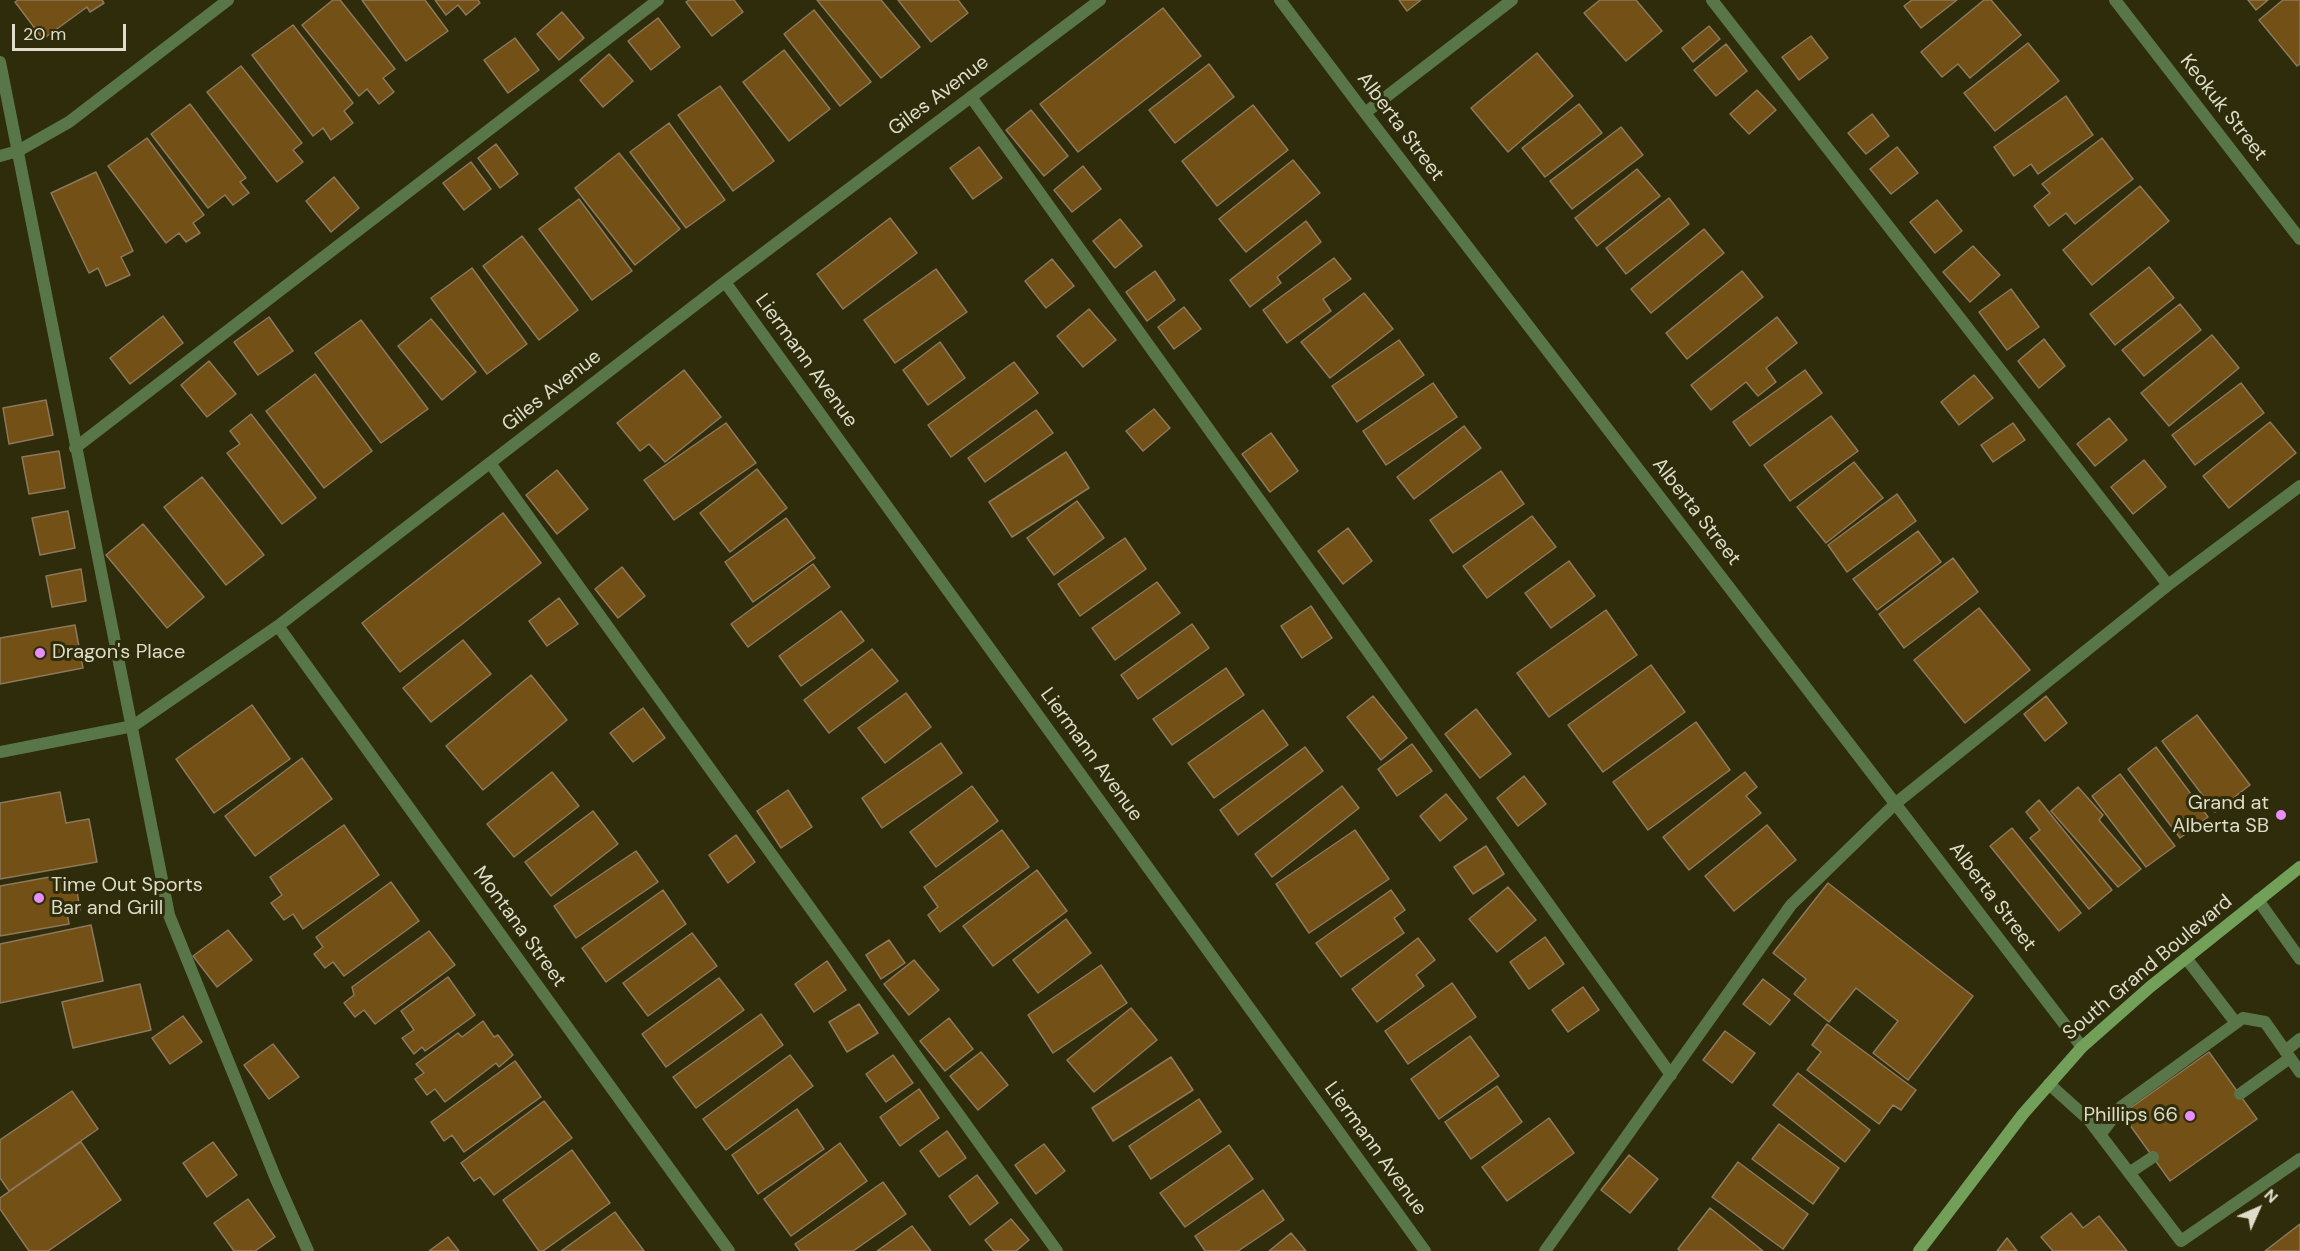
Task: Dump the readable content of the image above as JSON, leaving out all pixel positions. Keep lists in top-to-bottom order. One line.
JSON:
{"streets":{"main road":["South Grand Boulevard"],"street":["Giles Avenue","Keokuk Street","Alberta Street","Liermann Avenue","Montana Street"]},"crossings":[["Giles Avenue","Liermann Avenue"],["Giles Avenue","Montana Street"],["Alberta Street","South Grand Boulevard"]],"places":["Dragon's Place","Grand at Alberta SB","Time Out Sports Bar and Grill","Phillips 66"],"scale_bar":"20 m","north":"top right"}
